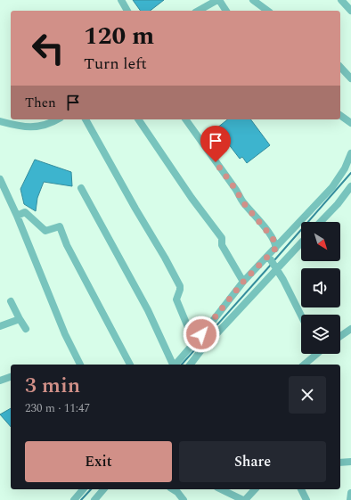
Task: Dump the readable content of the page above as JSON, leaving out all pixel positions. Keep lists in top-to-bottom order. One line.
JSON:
{"north":"bottom right","page":{"turn":["120 m","Turn left"],"then":"Then","heading":["3 min","230 m · 11:47"],"buttons":["Exit","Share"]}}
